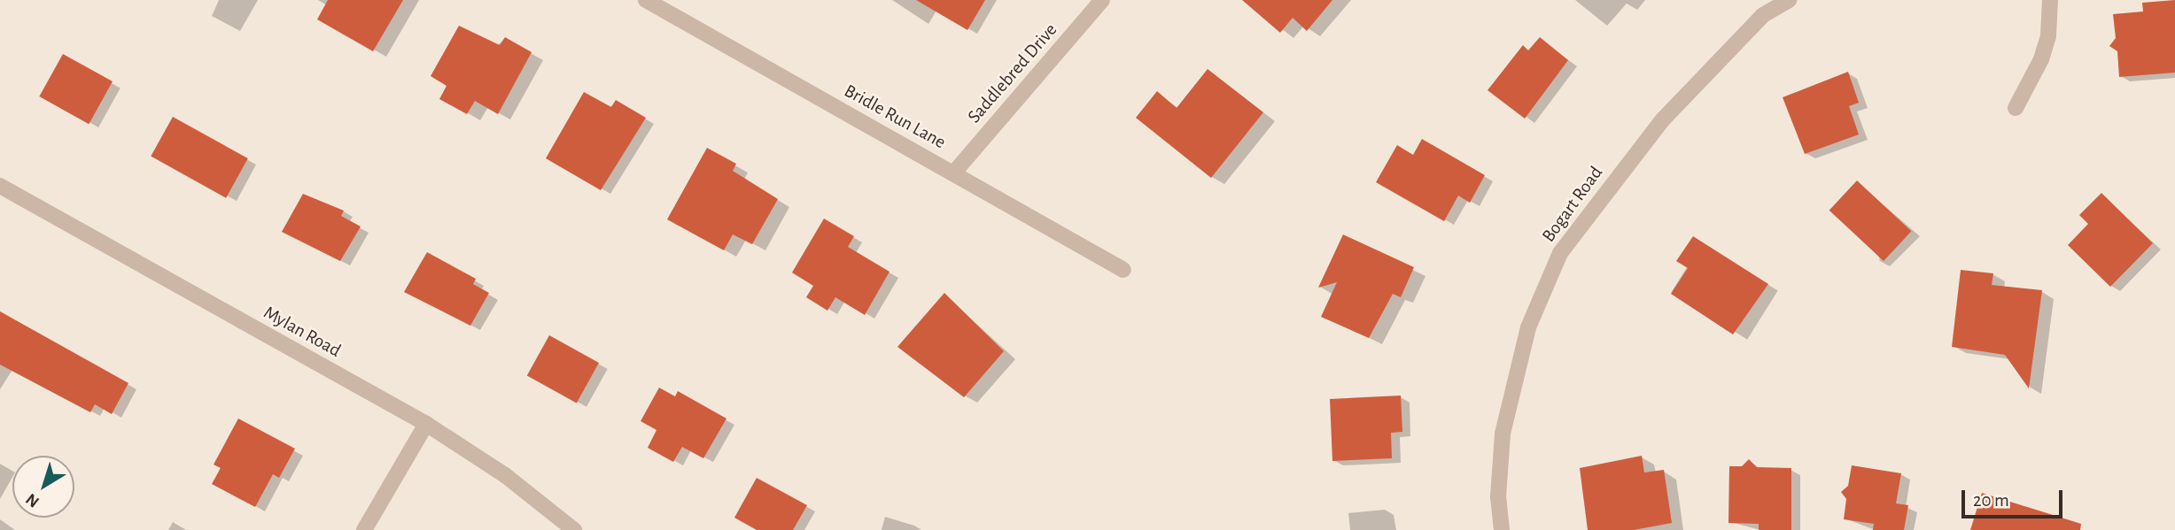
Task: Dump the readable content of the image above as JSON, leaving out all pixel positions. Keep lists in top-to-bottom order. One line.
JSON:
{"streets":{"street":["Saddlebred Drive","Bridle Run Lane","Bogart Road","Mylan Road"]},"crossings":[["Saddlebred Drive","Bridle Run Lane"]],"scale_bar":"20 m","north":"bottom left"}
